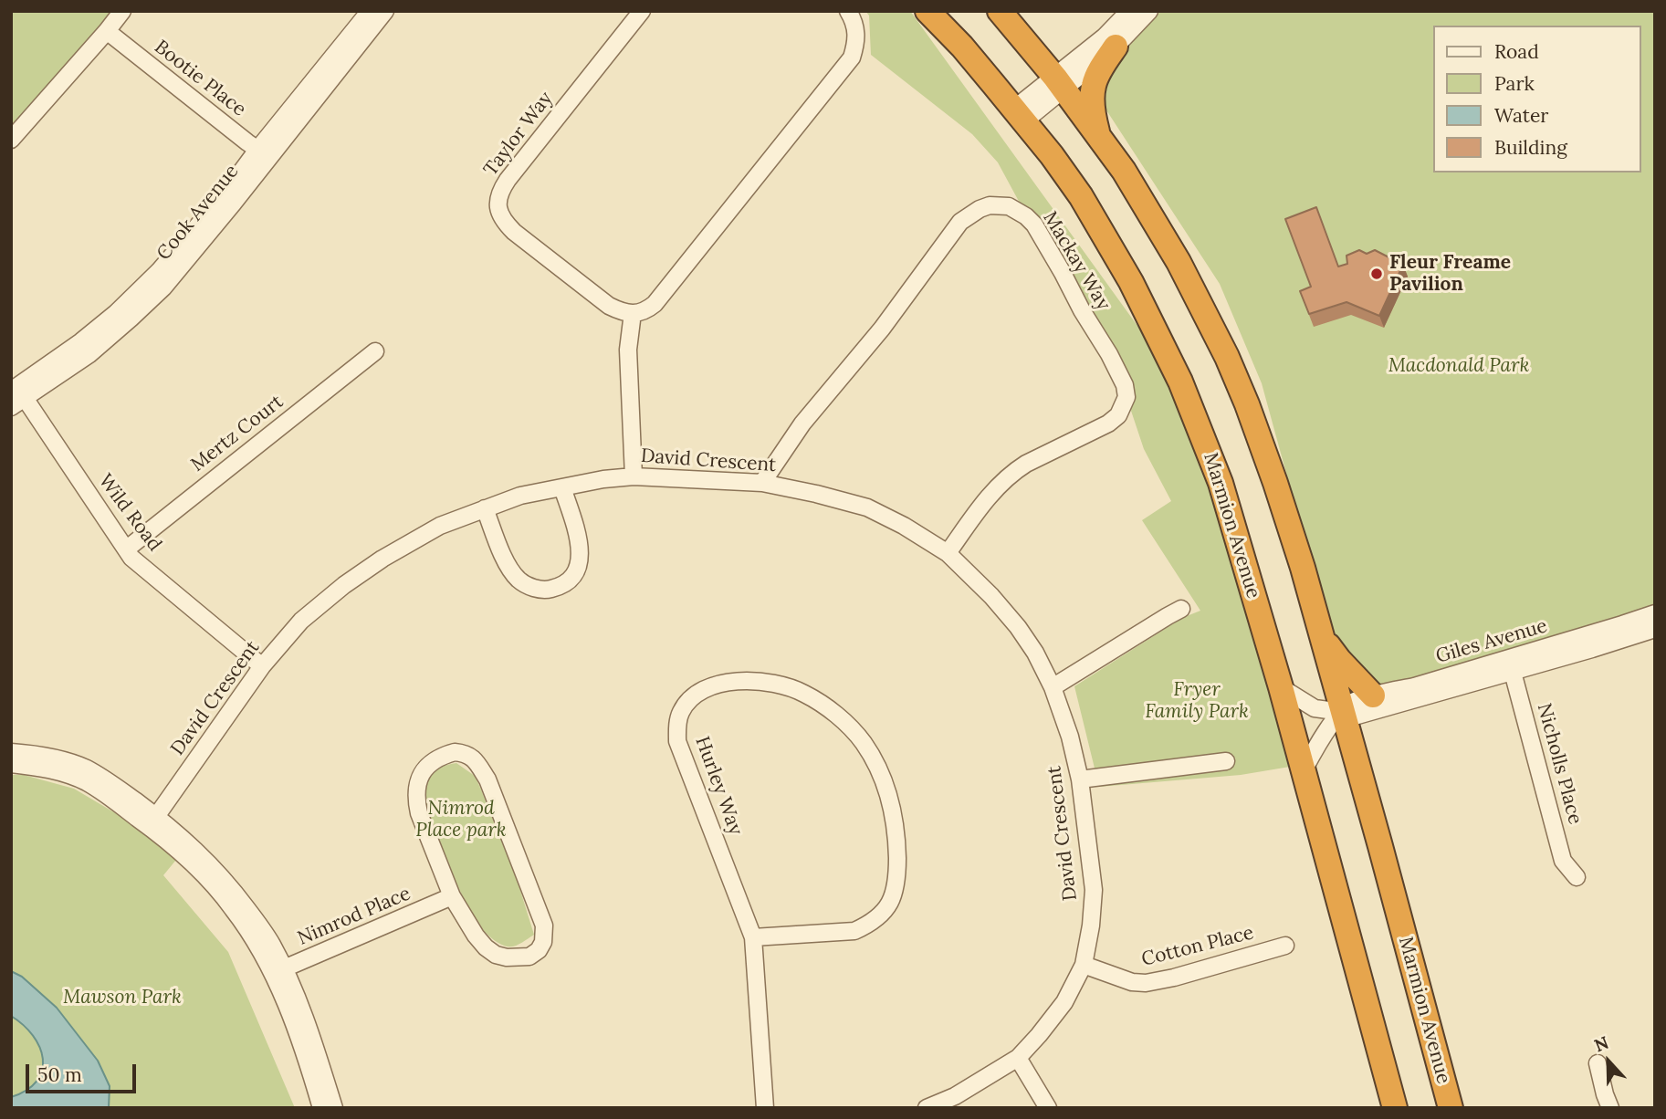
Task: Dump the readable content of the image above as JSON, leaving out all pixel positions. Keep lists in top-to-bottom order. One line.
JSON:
{"streets":{"highway":["Marmion Avenue"],"street":["Bootie Place","Taylor Way","Cook Avenue","Mackay Way","Mertz Court","David Crescent","Wild Road","Giles Avenue","Nicholls Place","Hurley Way","Nimrod Place","Cotton Place"]},"crossings":[["Bootie Place","Cook Avenue"],["Cook Avenue","Wild Road"],["Mackay Way","David Crescent"],["Mertz Court","Wild Road"],["David Crescent","Wild Road"],["David Crescent","Cotton Place"],["Marmion Avenue","Giles Avenue"],["Giles Avenue","Nicholls Place"]],"parks":["Macdonald Park","Fryer Family Park","Nimrod Place park","Mawson Park"],"places":["Fleur Freame Pavilion"],"legend":["Road","Park","Water","Building"],"scale_bar":"50 m","north":"top"}
